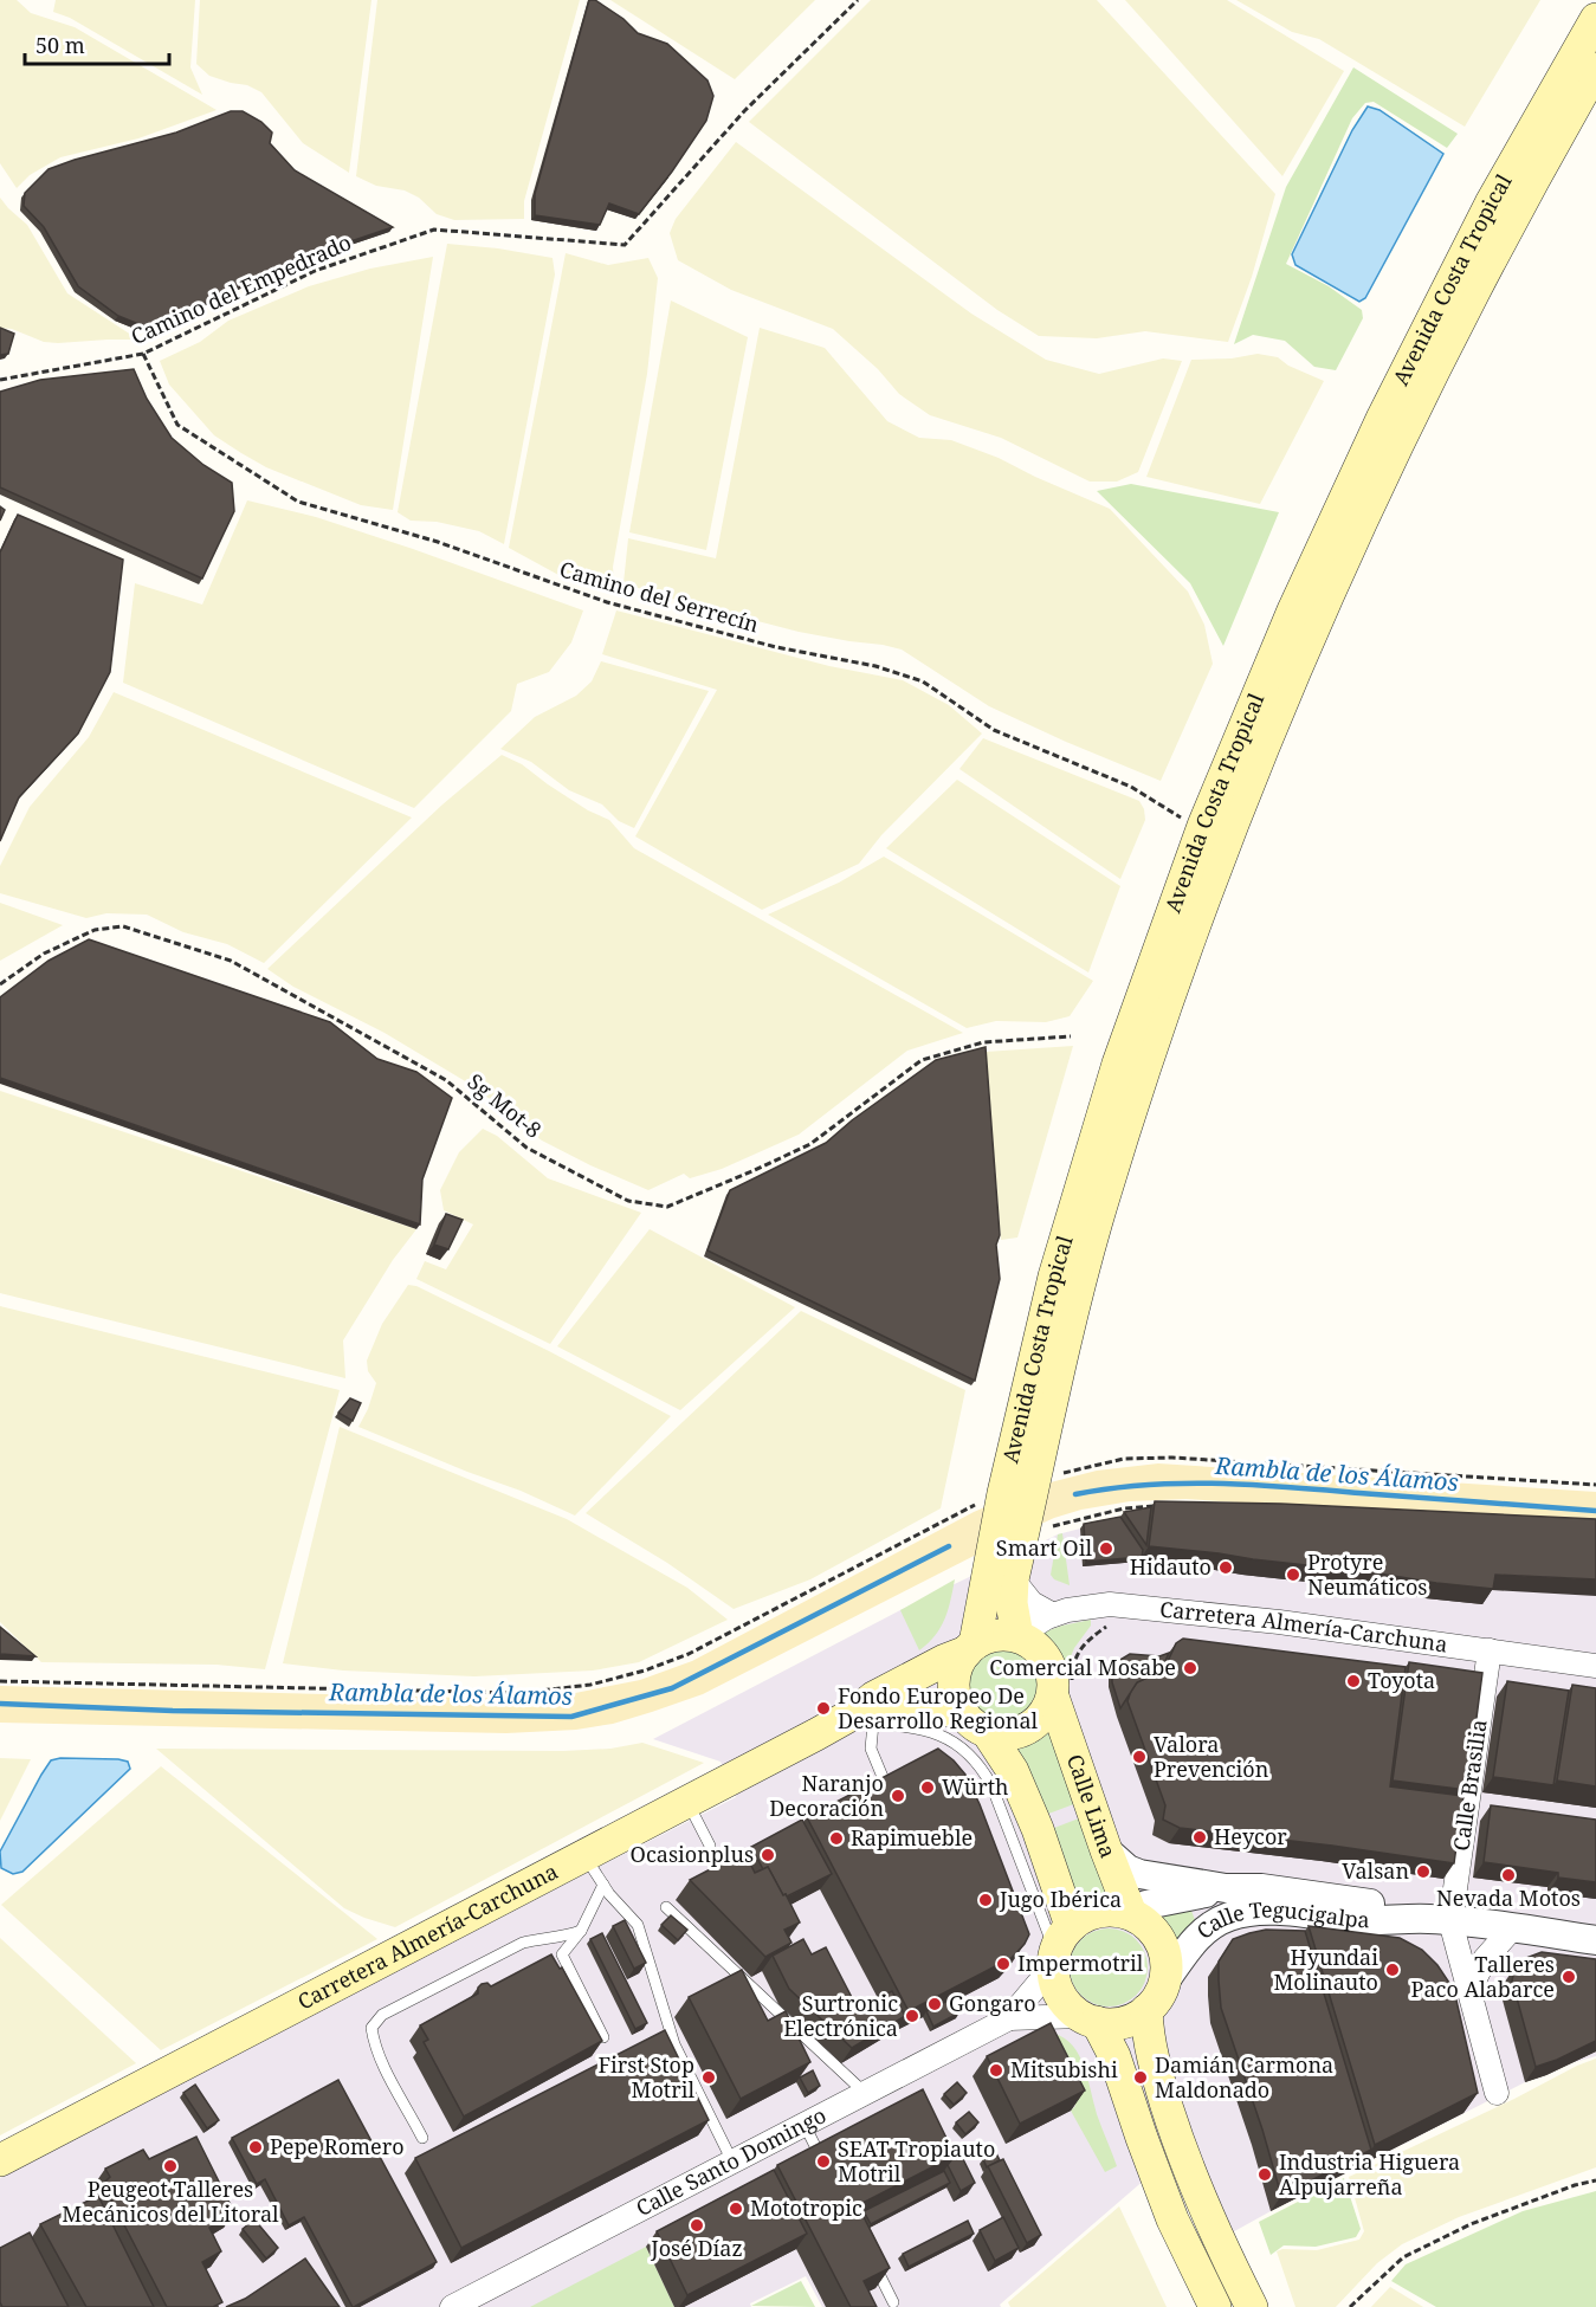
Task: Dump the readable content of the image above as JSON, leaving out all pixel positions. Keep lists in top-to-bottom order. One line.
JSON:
{"streets":{"main road":["Avenida Costa Tropical","Carretera Almería-Carchuna","Calle Lima"],"street":["Calle Brasilia","Calle Tegucigalpa","Calle Santo Domingo"],"path":["Camino del Empedrado","Camino del Serrecín","Sg Mot-8"]},"crossings":[["Avenida Costa Tropical","Camino del Serrecín"],["Avenida Costa Tropical","Carretera Almería-Carchuna"],["Avenida Costa Tropical","Calle Lima"],["Camino del Empedrado","Camino del Serrecín"],["Carretera Almería-Carchuna","Calle Brasilia"],["Carretera Almería-Carchuna","Calle Lima"],["Calle Brasilia","Calle Tegucigalpa"],["Calle Lima","Calle Tegucigalpa"],["Calle Lima","Calle Santo Domingo"],["Calle Tegucigalpa","Calle Santo Domingo"]],"water":["Rambla de los Álamos"],"places":["Smart Oil","Hidauto","Protyre Neumáticos","Comercial Mosabe","Toyota","Fondo Europeo De Desarrollo Regional","Valora Prevención","Würth","Naranjo Decoración","Heycor","Rapimueble","Ocasionplus","Valsan","Nevada Motos","Jugo Ibérica","Impermotril","Hyundai Molinauto","Talleres Paco Alabarce","Gongaro","Surtronic Electrónica","Mitsubishi","First Stop Motril","Damián Carmona Maldonado","Pepe Romero","SEAT Tropiauto Motril","Peugeot Talleres Mecánicos del Litoral","Industria Higuera Alpujarreña","Mototropic","José Díaz"],"scale_bar":"50 m"}
